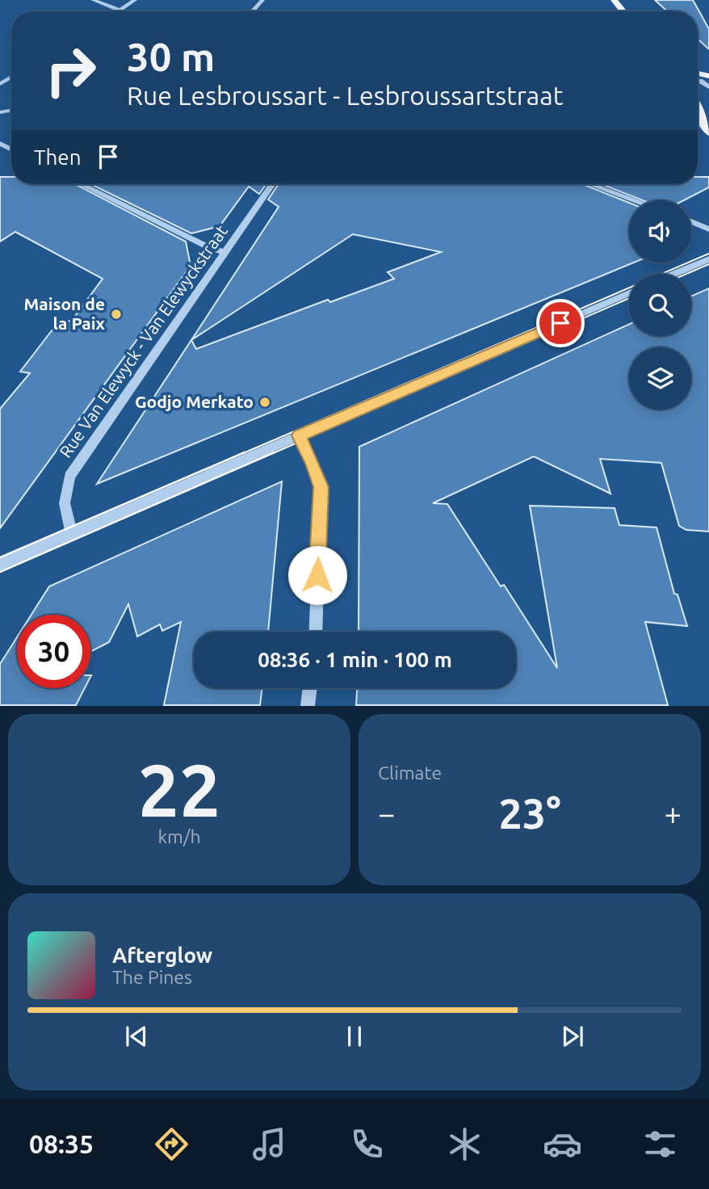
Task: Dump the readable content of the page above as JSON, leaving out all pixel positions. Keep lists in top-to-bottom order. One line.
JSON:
{"streets":{"street":["Rue Van Elewyck - Van Elewyckstraat"]},"places":["Maison de la Paix","Godjo Merkato"],"page":{"turn":["30 m","Rue Lesbroussart - Lesbroussartstraat"],"then":"Then","limit":"30","trip":"08:36 · 1 min · 100 m","tile":[["22","km/h"],"Climate"],"heat":["−","23°","+"],"song":["Afterglow","The Pines"],"tabs":"08:35"}}
